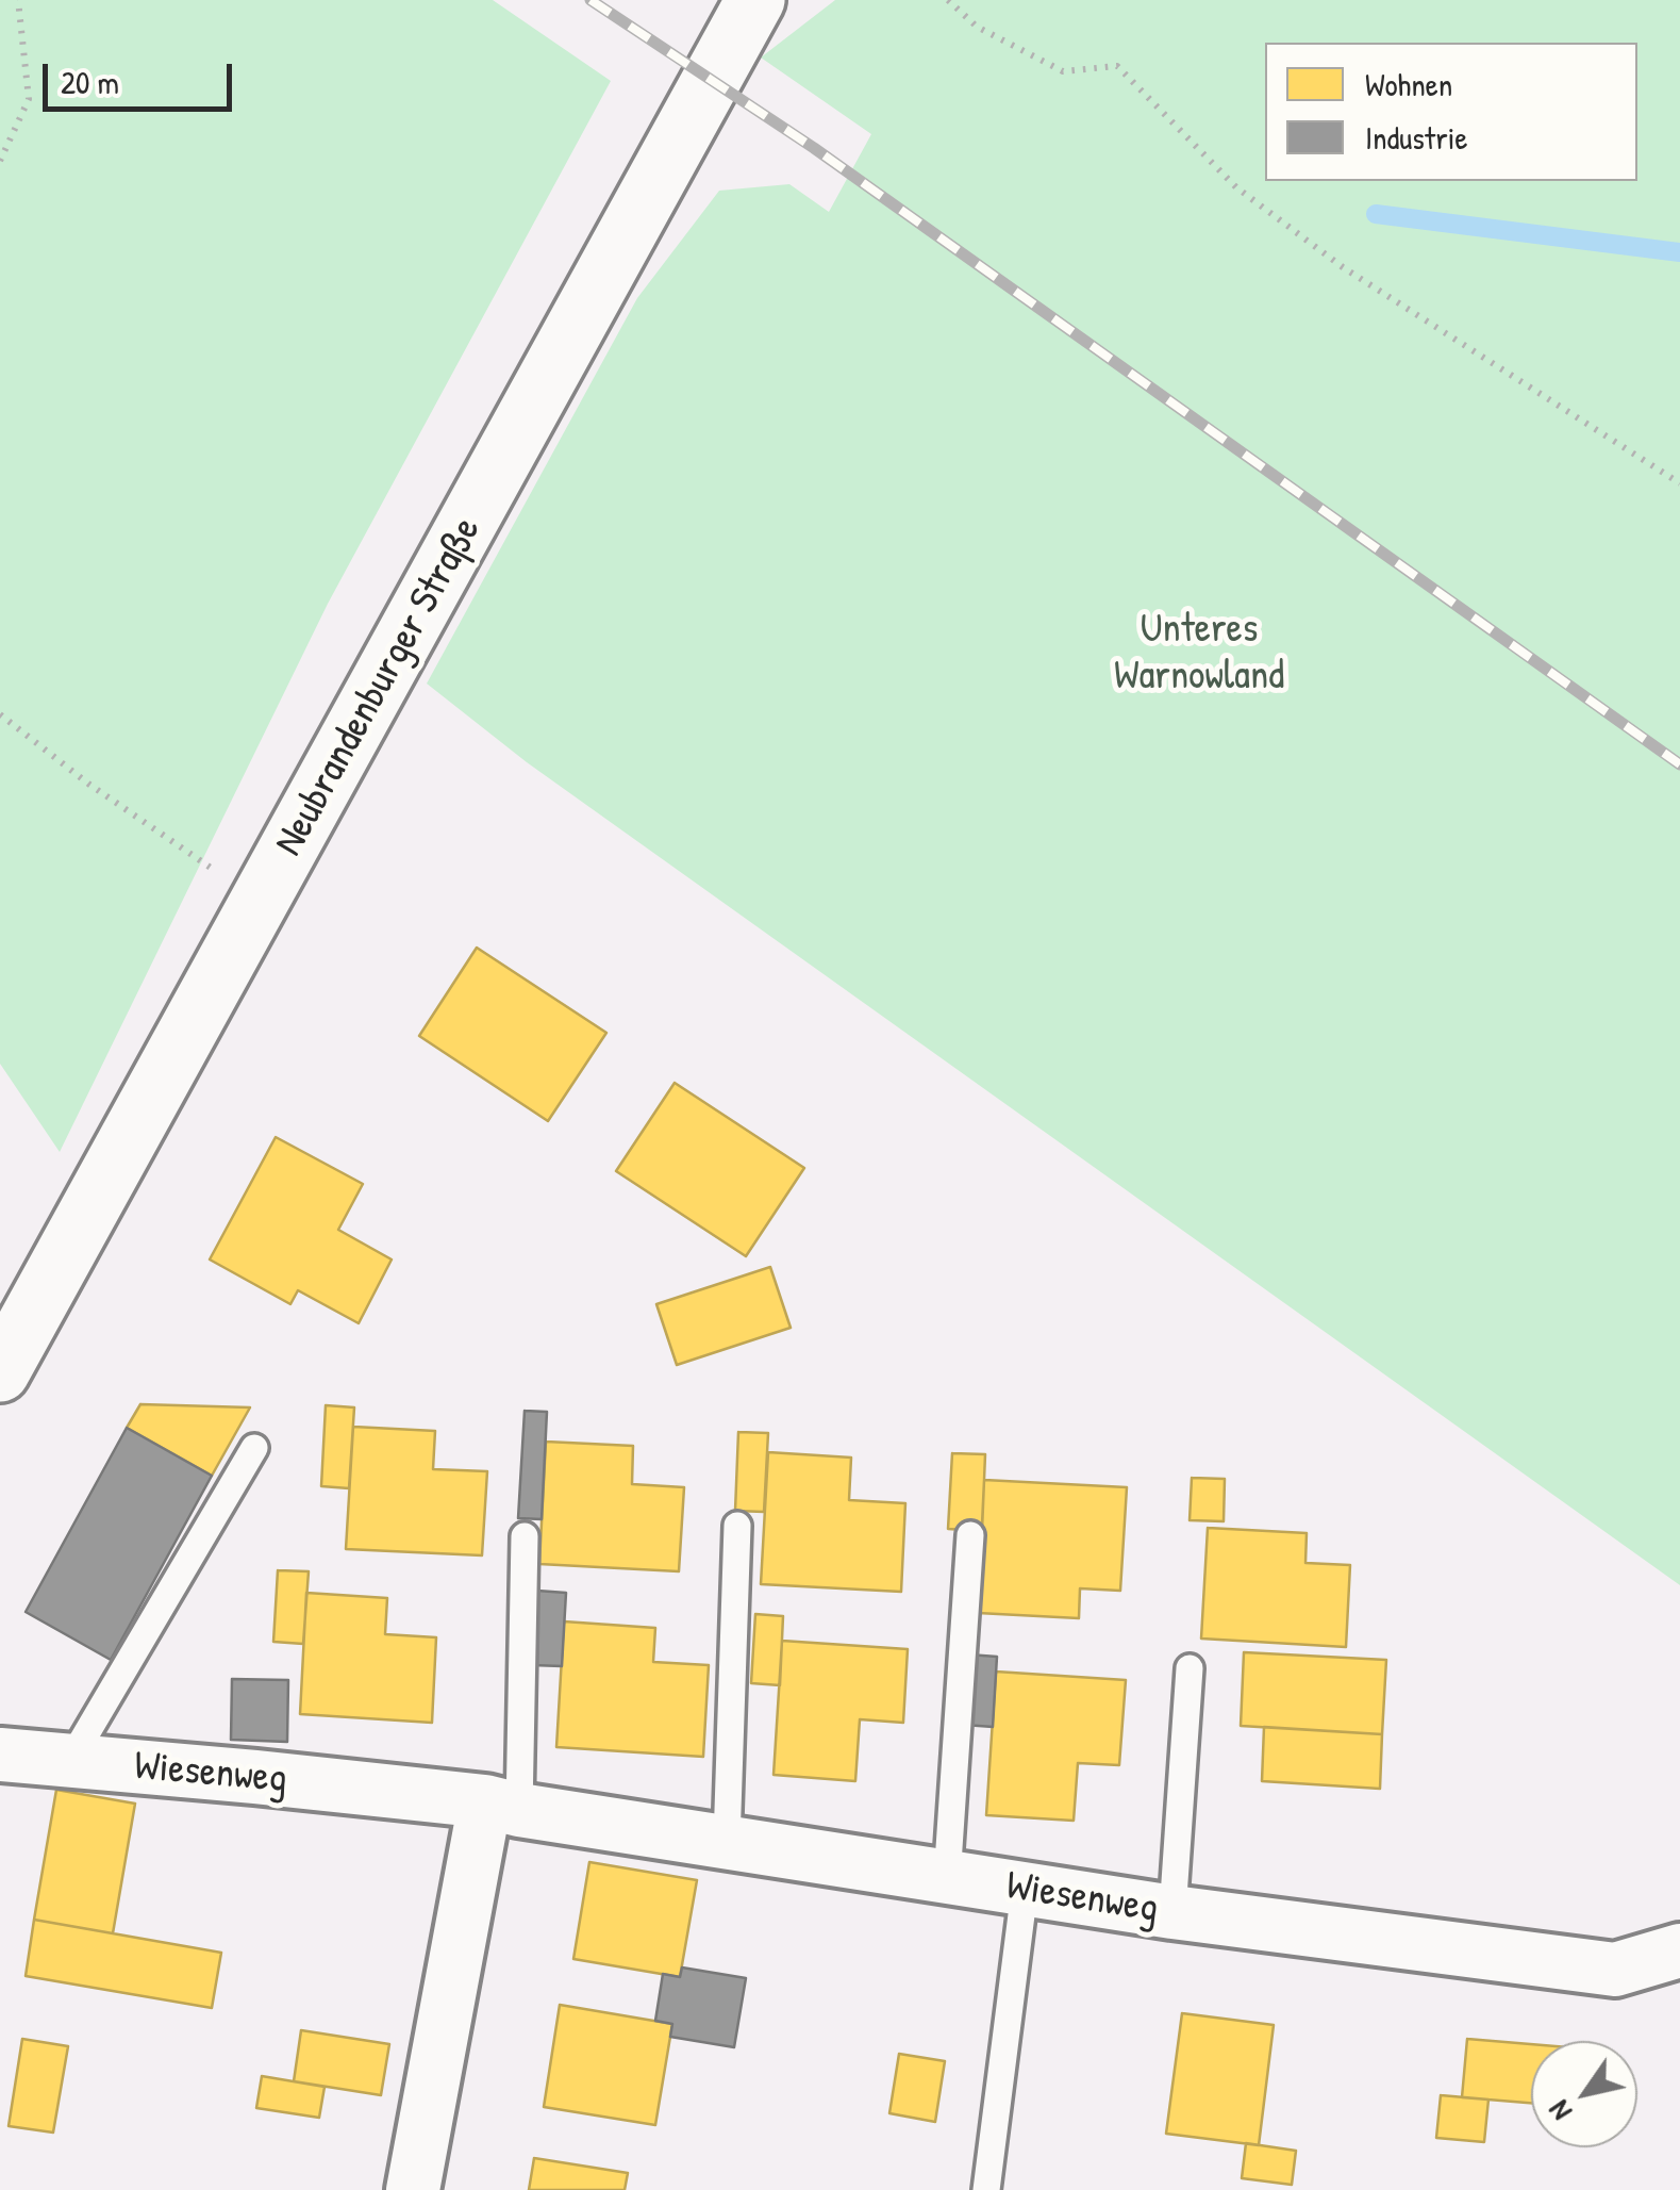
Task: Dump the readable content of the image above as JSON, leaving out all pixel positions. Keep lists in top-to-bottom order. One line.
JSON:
{"streets":{"main road":["Neubrandenburger Straße"],"street":["Wiesenweg"]},"parks":["Unteres Warnowland"],"legend":["Wohnen","Industrie"],"scale_bar":"20 m","north":"bottom left"}
